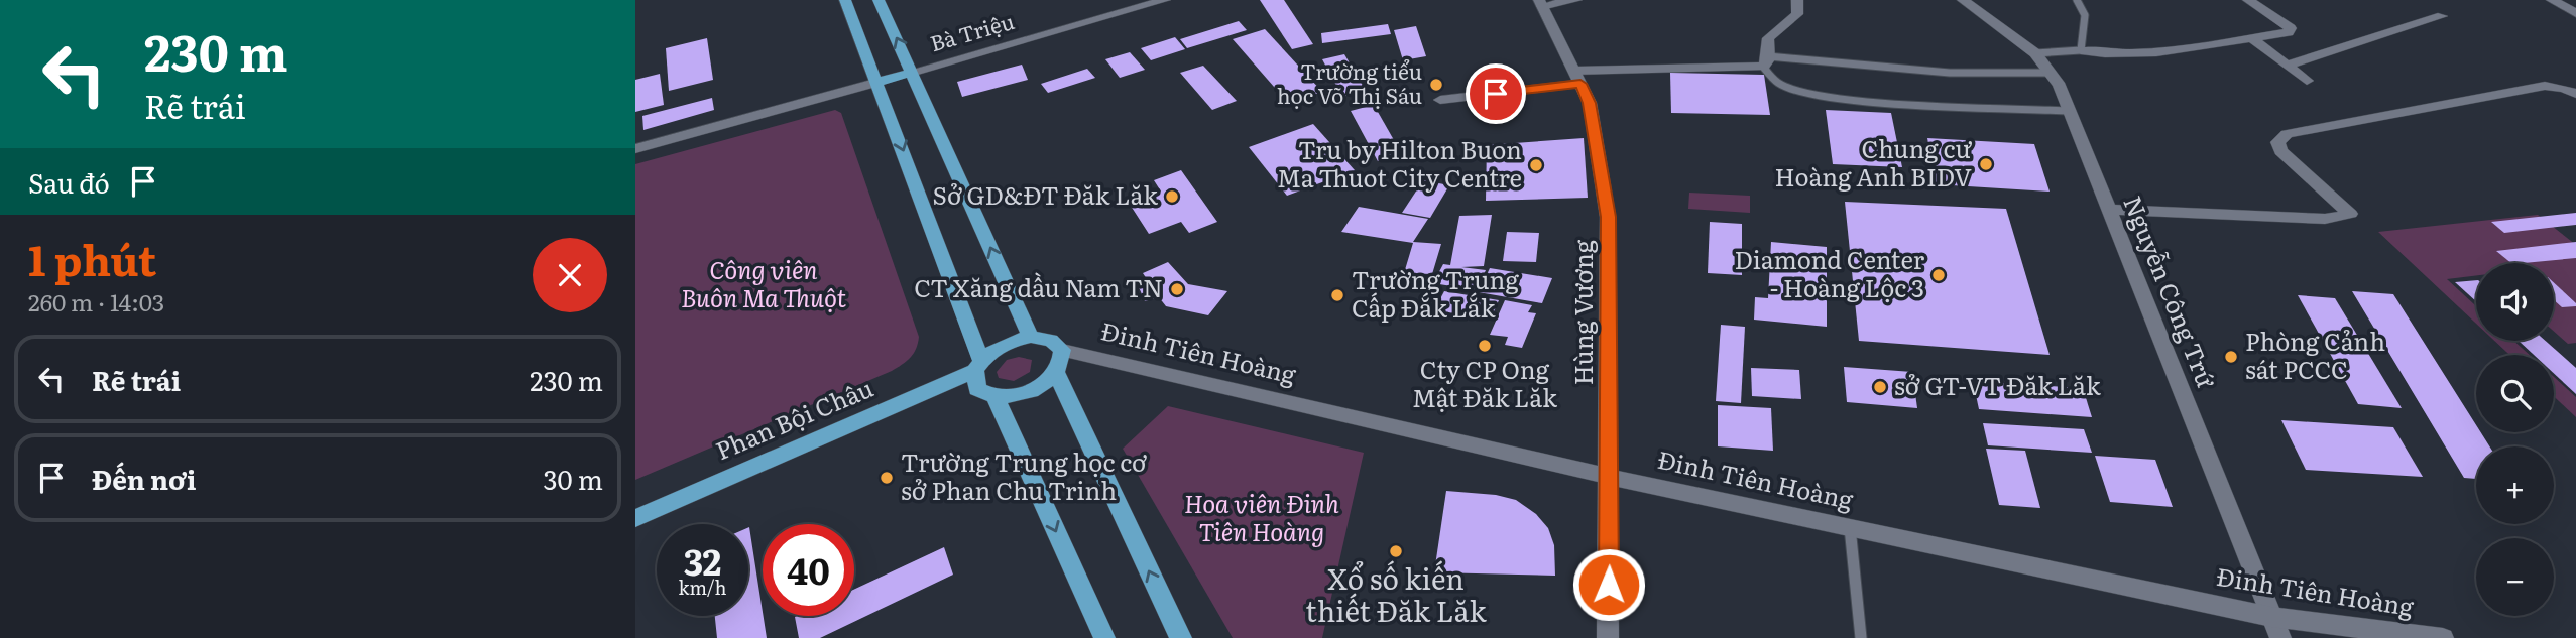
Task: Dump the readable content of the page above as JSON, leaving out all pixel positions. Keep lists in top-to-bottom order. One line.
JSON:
{"streets":{"main road":["Phan Bội Châu"],"street":["Bà Triệu","Nguyễn Công Trứ","Hùng Vương","Đinh Tiên Hoàng"]},"crossings":[["Nguyễn Công Trứ","Đinh Tiên Hoàng"],["Hùng Vương","Đinh Tiên Hoàng"]],"parks":["Công viên Buôn Ma Thuột","Hoa viên Đinh Tiên Hoàng"],"places":["Trường tiểu học Võ Thị Sáu","Chung cư Hoàng Anh BIDV","Tru by Hilton Buon Ma Thuot City Centre","Sở GD&ĐT Đăk Lăk","Diamond Center - Hoàng Lộc 3","CT Xăng dầu Nam TN","Trường Trung Cấp Đắk Lắk","Cty CP Ong Mật Đăk Lăk","Phòng Cảnh sát PCCC","sở GT-VT Đăk Lăk","Trường Trung học cơ sở Phan Chu Trinh","Xổ số kiến thiết Đăk Lăk"],"page":{"turn":["230 m","Rẽ trái"],"then":"Sau đó","heading":["1 phút","260 m · 14:03"],"map_buttons":["+","−"],"list":[{"name":"Rẽ trái","value":"230 m"},{"name":"Đến nơi","value":"30 m"}],"speed":"32 km/h","limit":"40"}}
